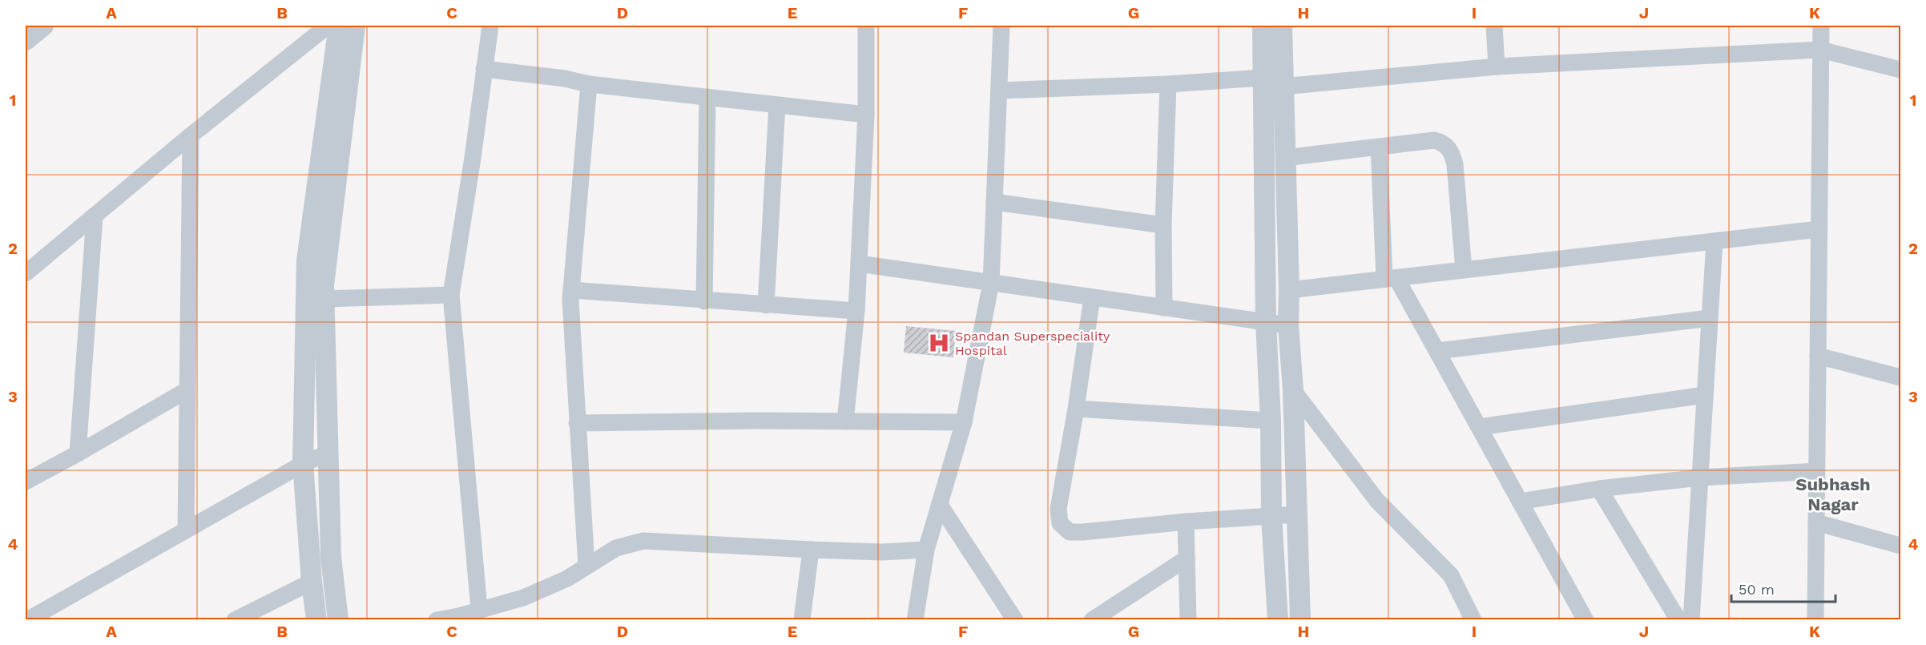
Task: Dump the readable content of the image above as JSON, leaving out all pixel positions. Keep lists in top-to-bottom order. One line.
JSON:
{"districts":["Subhash Nagar"],"places":{"hospital":["Spandan Superspeciality Hospital"]},"scale_bar":"50 m","grid":{"columns":["A","B","C","D","E","F","G","H","I","J","K"],"rows":["1","2","3","4"]}}
